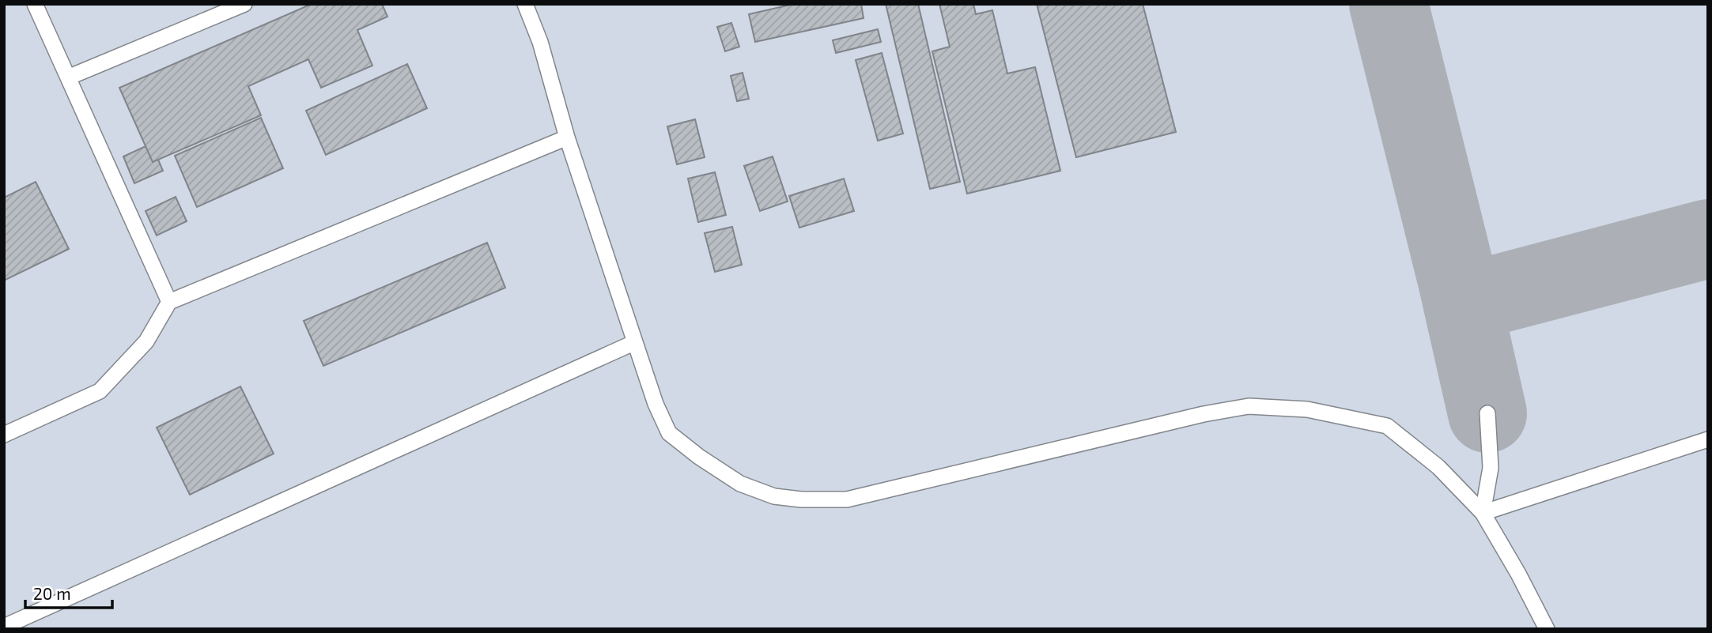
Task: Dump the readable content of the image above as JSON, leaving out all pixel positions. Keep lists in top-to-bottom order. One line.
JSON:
{"scale_bar":"20 m"}
